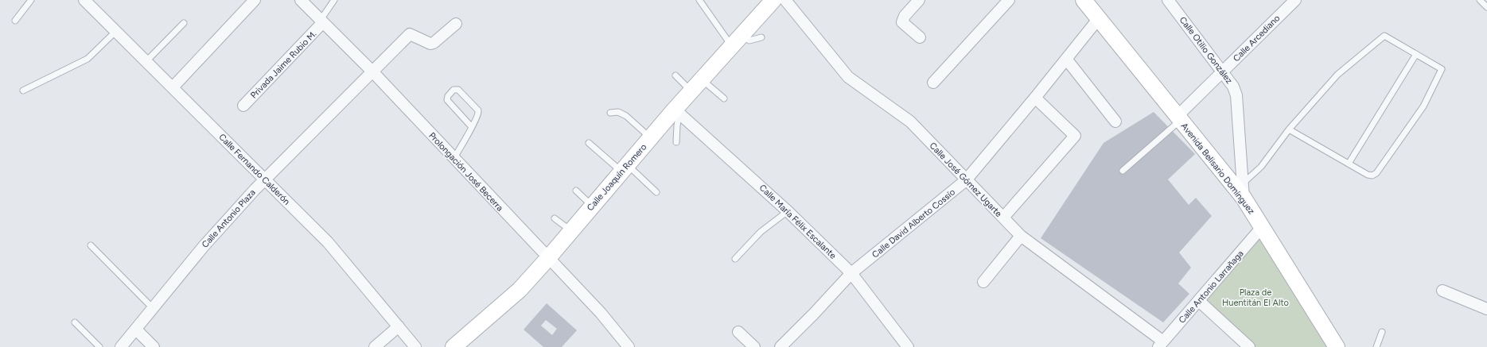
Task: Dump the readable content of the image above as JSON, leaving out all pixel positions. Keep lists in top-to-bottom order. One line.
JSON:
{"streets":{"street":["Calle Arcediano","Calle Otilio González","Privada Jaime Rubio M.","Avenida Belisario Domínguez","Calle Fernando Calderón","Prolongación José Becerra","Calle Joaquín Romero","Calle José Gómez Ugarte","Calle Antonio Plaza","Calle María Félix Escalante","Calle David Alberto Cossío","Calle Antonio Larrañaga"]},"crossings":[["Calle Arcediano","Calle Otilio González"],["Calle Arcediano","Avenida Belisario Domínguez"],["Calle Otilio González","Avenida Belisario Domínguez"],["Privada Jaime Rubio M.","Prolongación José Becerra"],["Avenida Belisario Domínguez","Calle David Alberto Cossío"],["Avenida Belisario Domínguez","Calle Antonio Larrañaga"],["Calle Fernando Calderón","Calle Antonio Plaza"],["Prolongación José Becerra","Calle Joaquín Romero"],["Prolongación José Becerra","Calle Antonio Plaza"],["Calle Joaquín Romero","Calle María Félix Escalante"],["Calle José Gómez Ugarte","Calle David Alberto Cossío"],["Calle José Gómez Ugarte","Calle Antonio Larrañaga"],["Calle María Félix Escalante","Calle David Alberto Cossío"]],"parks":["Plaza de Huentitán El Alto"]}
